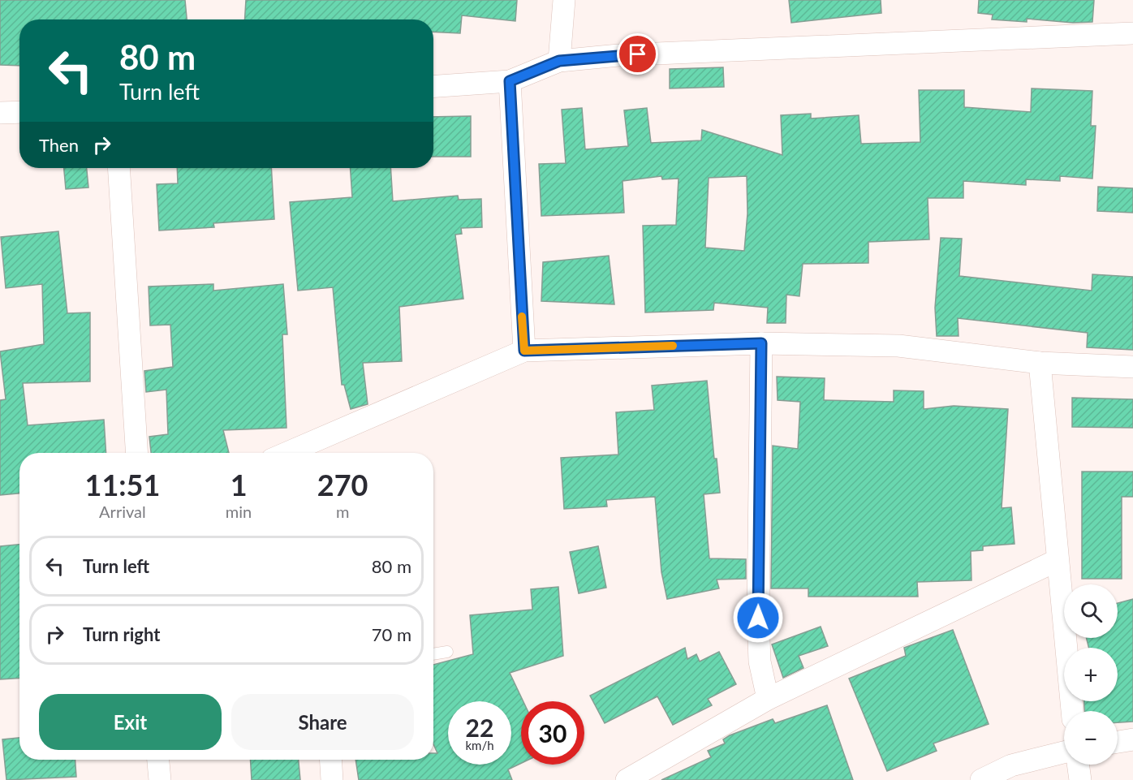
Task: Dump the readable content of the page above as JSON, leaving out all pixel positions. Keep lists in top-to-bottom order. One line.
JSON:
{"page":{"turn":["80 m","Turn left"],"then":"Then","eta":["11:51","Arrival","1","min","270","m"],"list":[{"name":"Turn left","value":"80 m"},{"name":"Turn right","value":"70 m"}],"map_buttons":["+","−"],"buttons":["Exit","Share"],"speed":"22 km/h","limit":"30"}}
